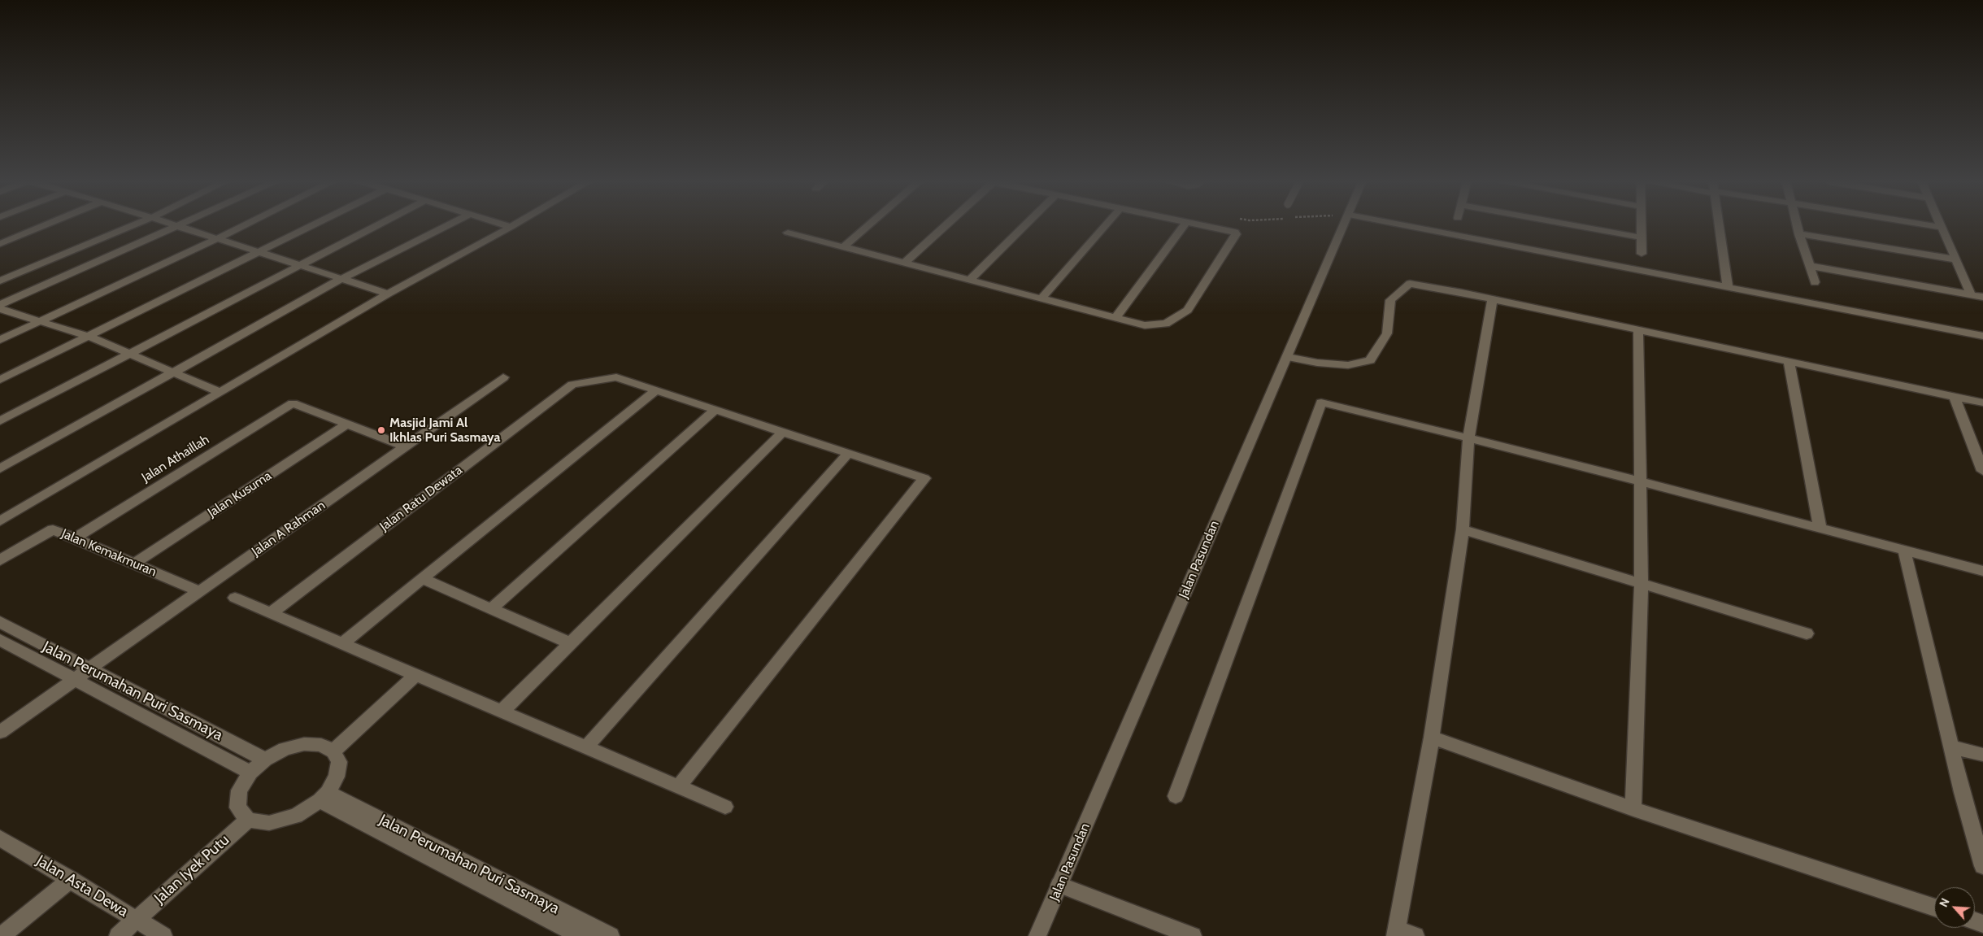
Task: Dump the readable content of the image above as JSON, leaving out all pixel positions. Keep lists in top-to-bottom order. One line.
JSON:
{"streets":{"street":["Jalan Athaillah","Jalan Kusuma","Jalan Ratu Dewata","Jalan A Rahman","Jalan Kemakmuran","Jalan Pasundan","Jalan Perumahan Puri Sasmaya","Jalan Iyek Putu","Jalan Asta Dewa"]},"crossings":[["Jalan Athaillah","Jalan Kusuma"],["Jalan Athaillah","Jalan Kemakmuran"],["Jalan Kusuma","Jalan Kemakmuran"],["Jalan A Rahman","Jalan Kemakmuran"],["Jalan A Rahman","Jalan Perumahan Puri Sasmaya"],["Jalan Perumahan Puri Sasmaya","Jalan Iyek Putu"],["Jalan Iyek Putu","Jalan Asta Dewa"]],"places":["Masjid Jami Al Ikhlas Puri Sasmaya"],"north":"top left"}
